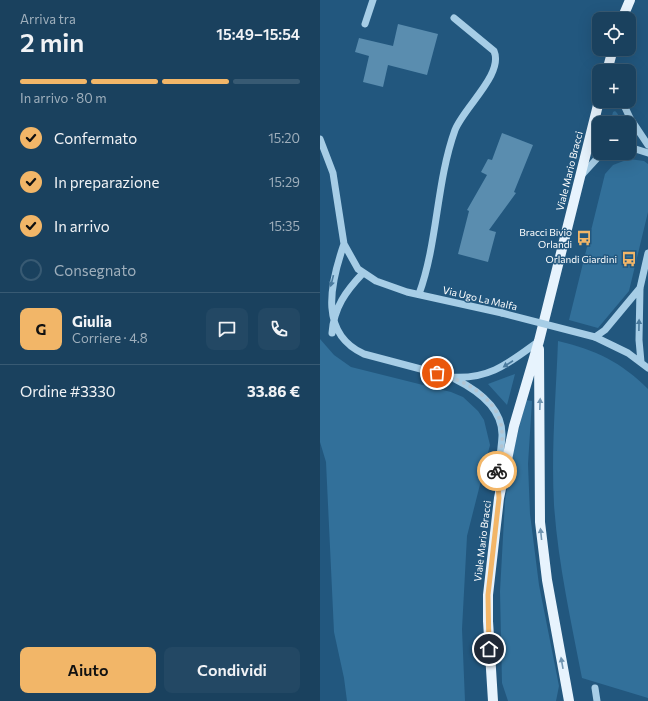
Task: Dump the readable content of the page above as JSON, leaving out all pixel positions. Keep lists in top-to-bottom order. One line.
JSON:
{"streets":{"main road":["Viale Mario Bracci"],"street":["Via Ugo La Malfa"]},"crossings":[["Viale Mario Bracci","Via Ugo La Malfa"]],"places":{"bus stop":["Bracci Bivio Orlandi","Orlandi Giardini"]},"page":{"heading":["2 min","Arriva tra","15:49–15:54"],"panel":["Giulia","Corriere · 4.8","Ordine #3330","33.86 €"],"map_buttons":["+","−"],"bar":"In arrivo · 80 m","list":[["Confermato","15:20"],["In preparazione","15:29"],["In arrivo","15:35"],"Consegnato"],"round":"G","buttons":["Aiuto","Condividi"]}}
